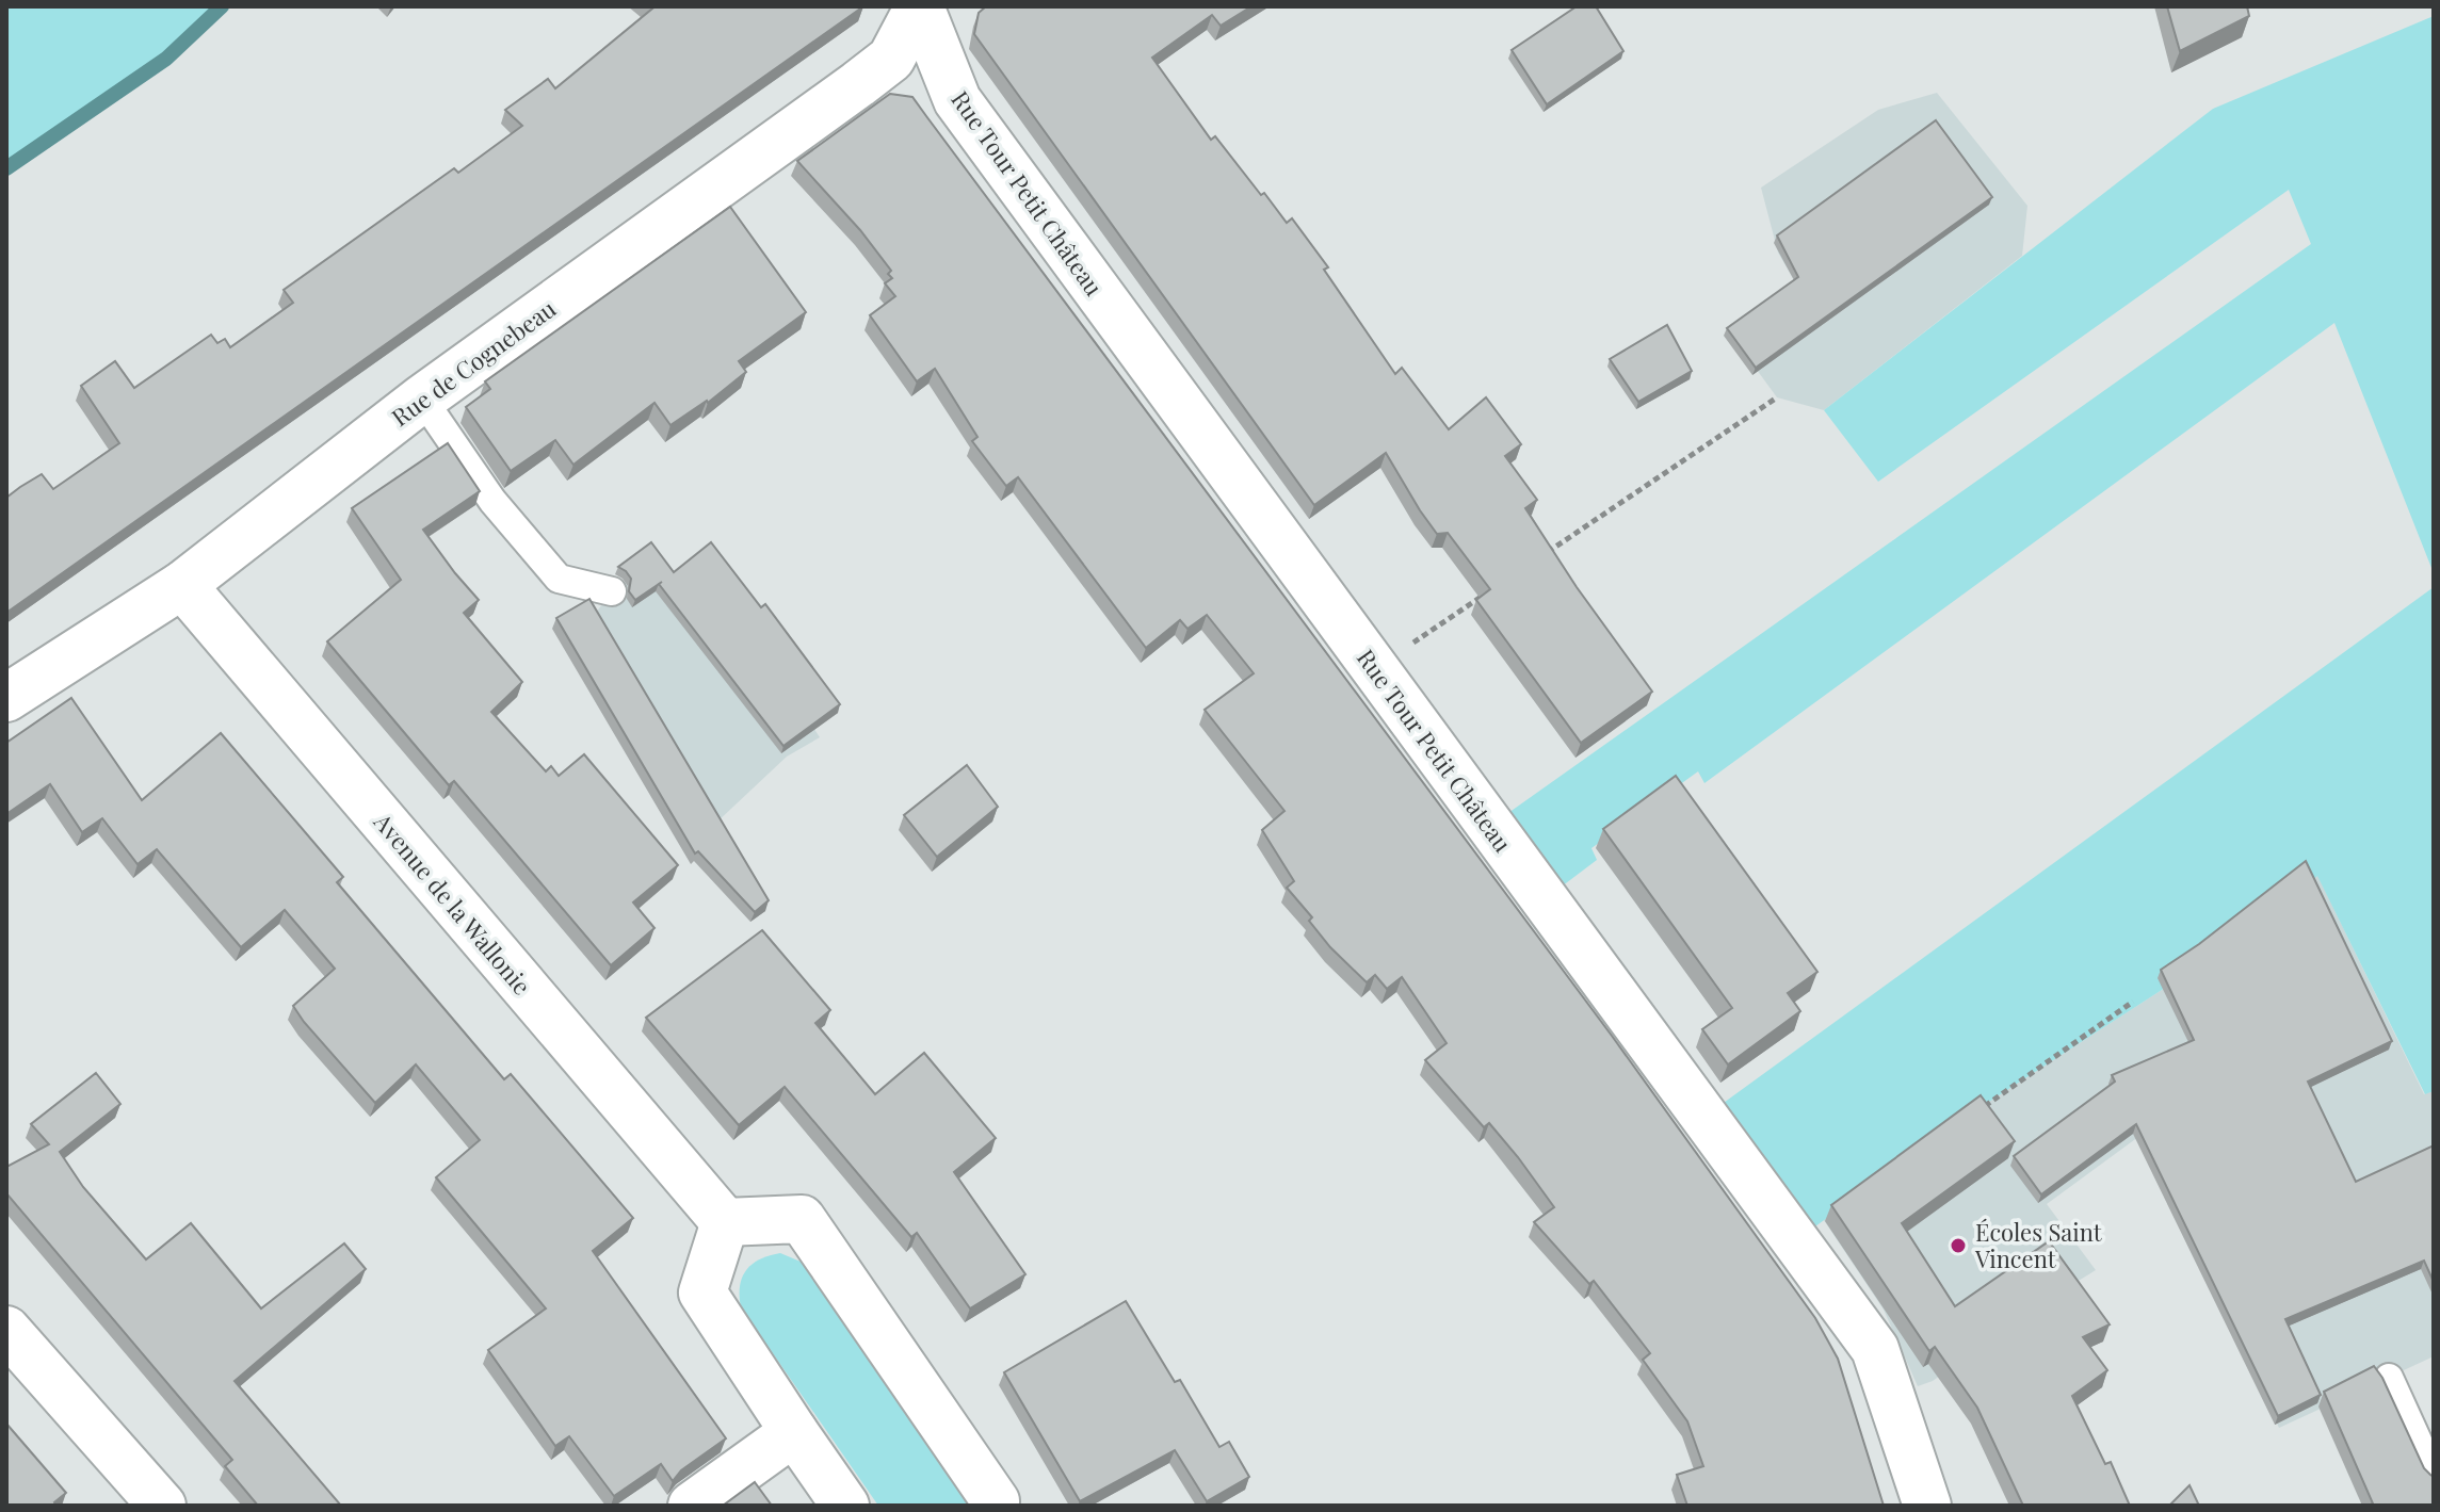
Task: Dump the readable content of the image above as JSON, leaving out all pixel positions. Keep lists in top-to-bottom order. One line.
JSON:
{"streets":{"street":["Rue Tour Petit Château","Rue de Cognebeau","Avenue de la Wallonie"]},"crossings":[["Rue Tour Petit Château","Rue de Cognebeau"],["Rue de Cognebeau","Avenue de la Wallonie"]],"places":["Écoles Saint Vincent"]}
